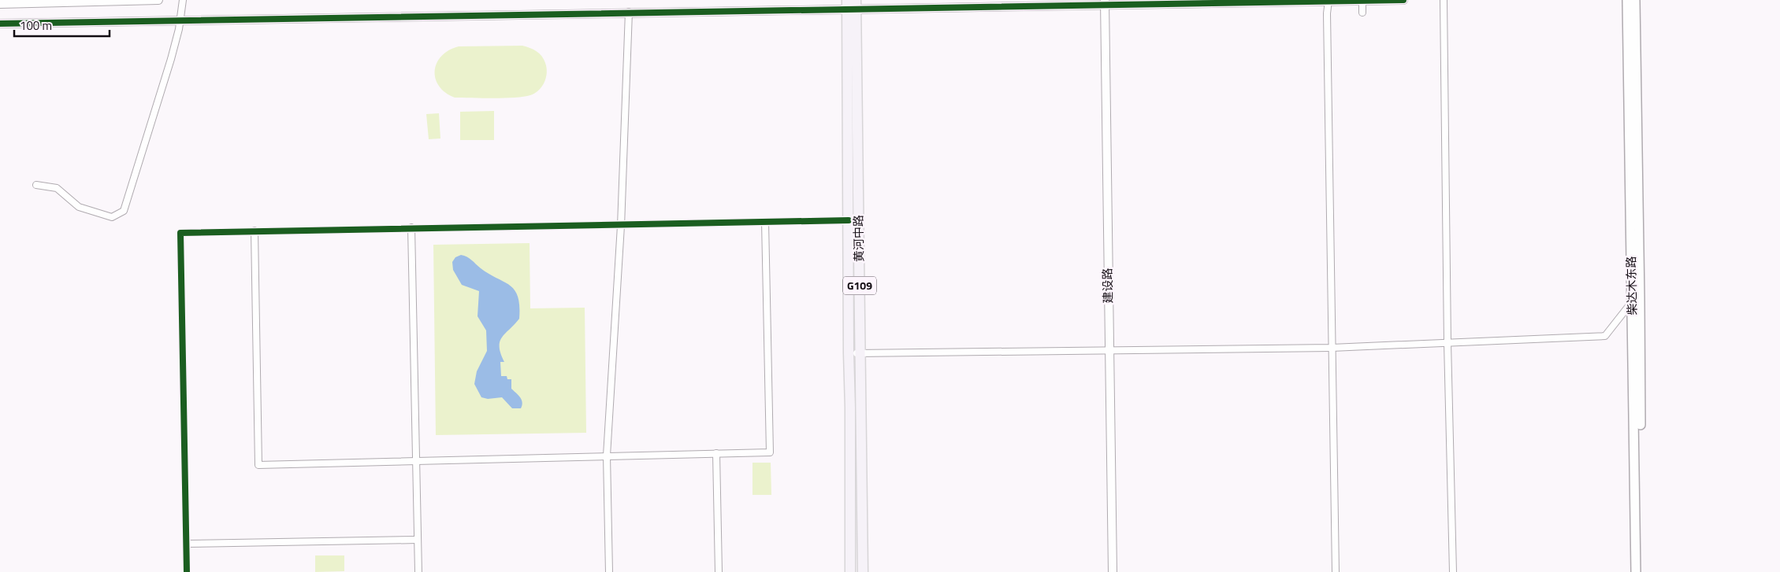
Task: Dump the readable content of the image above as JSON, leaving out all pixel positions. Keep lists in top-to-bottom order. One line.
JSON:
{"streets":{"highway":["黄河中路","G109"],"main road":["柴达木东路"],"street":["建设路"]},"scale_bar":"100 m"}
